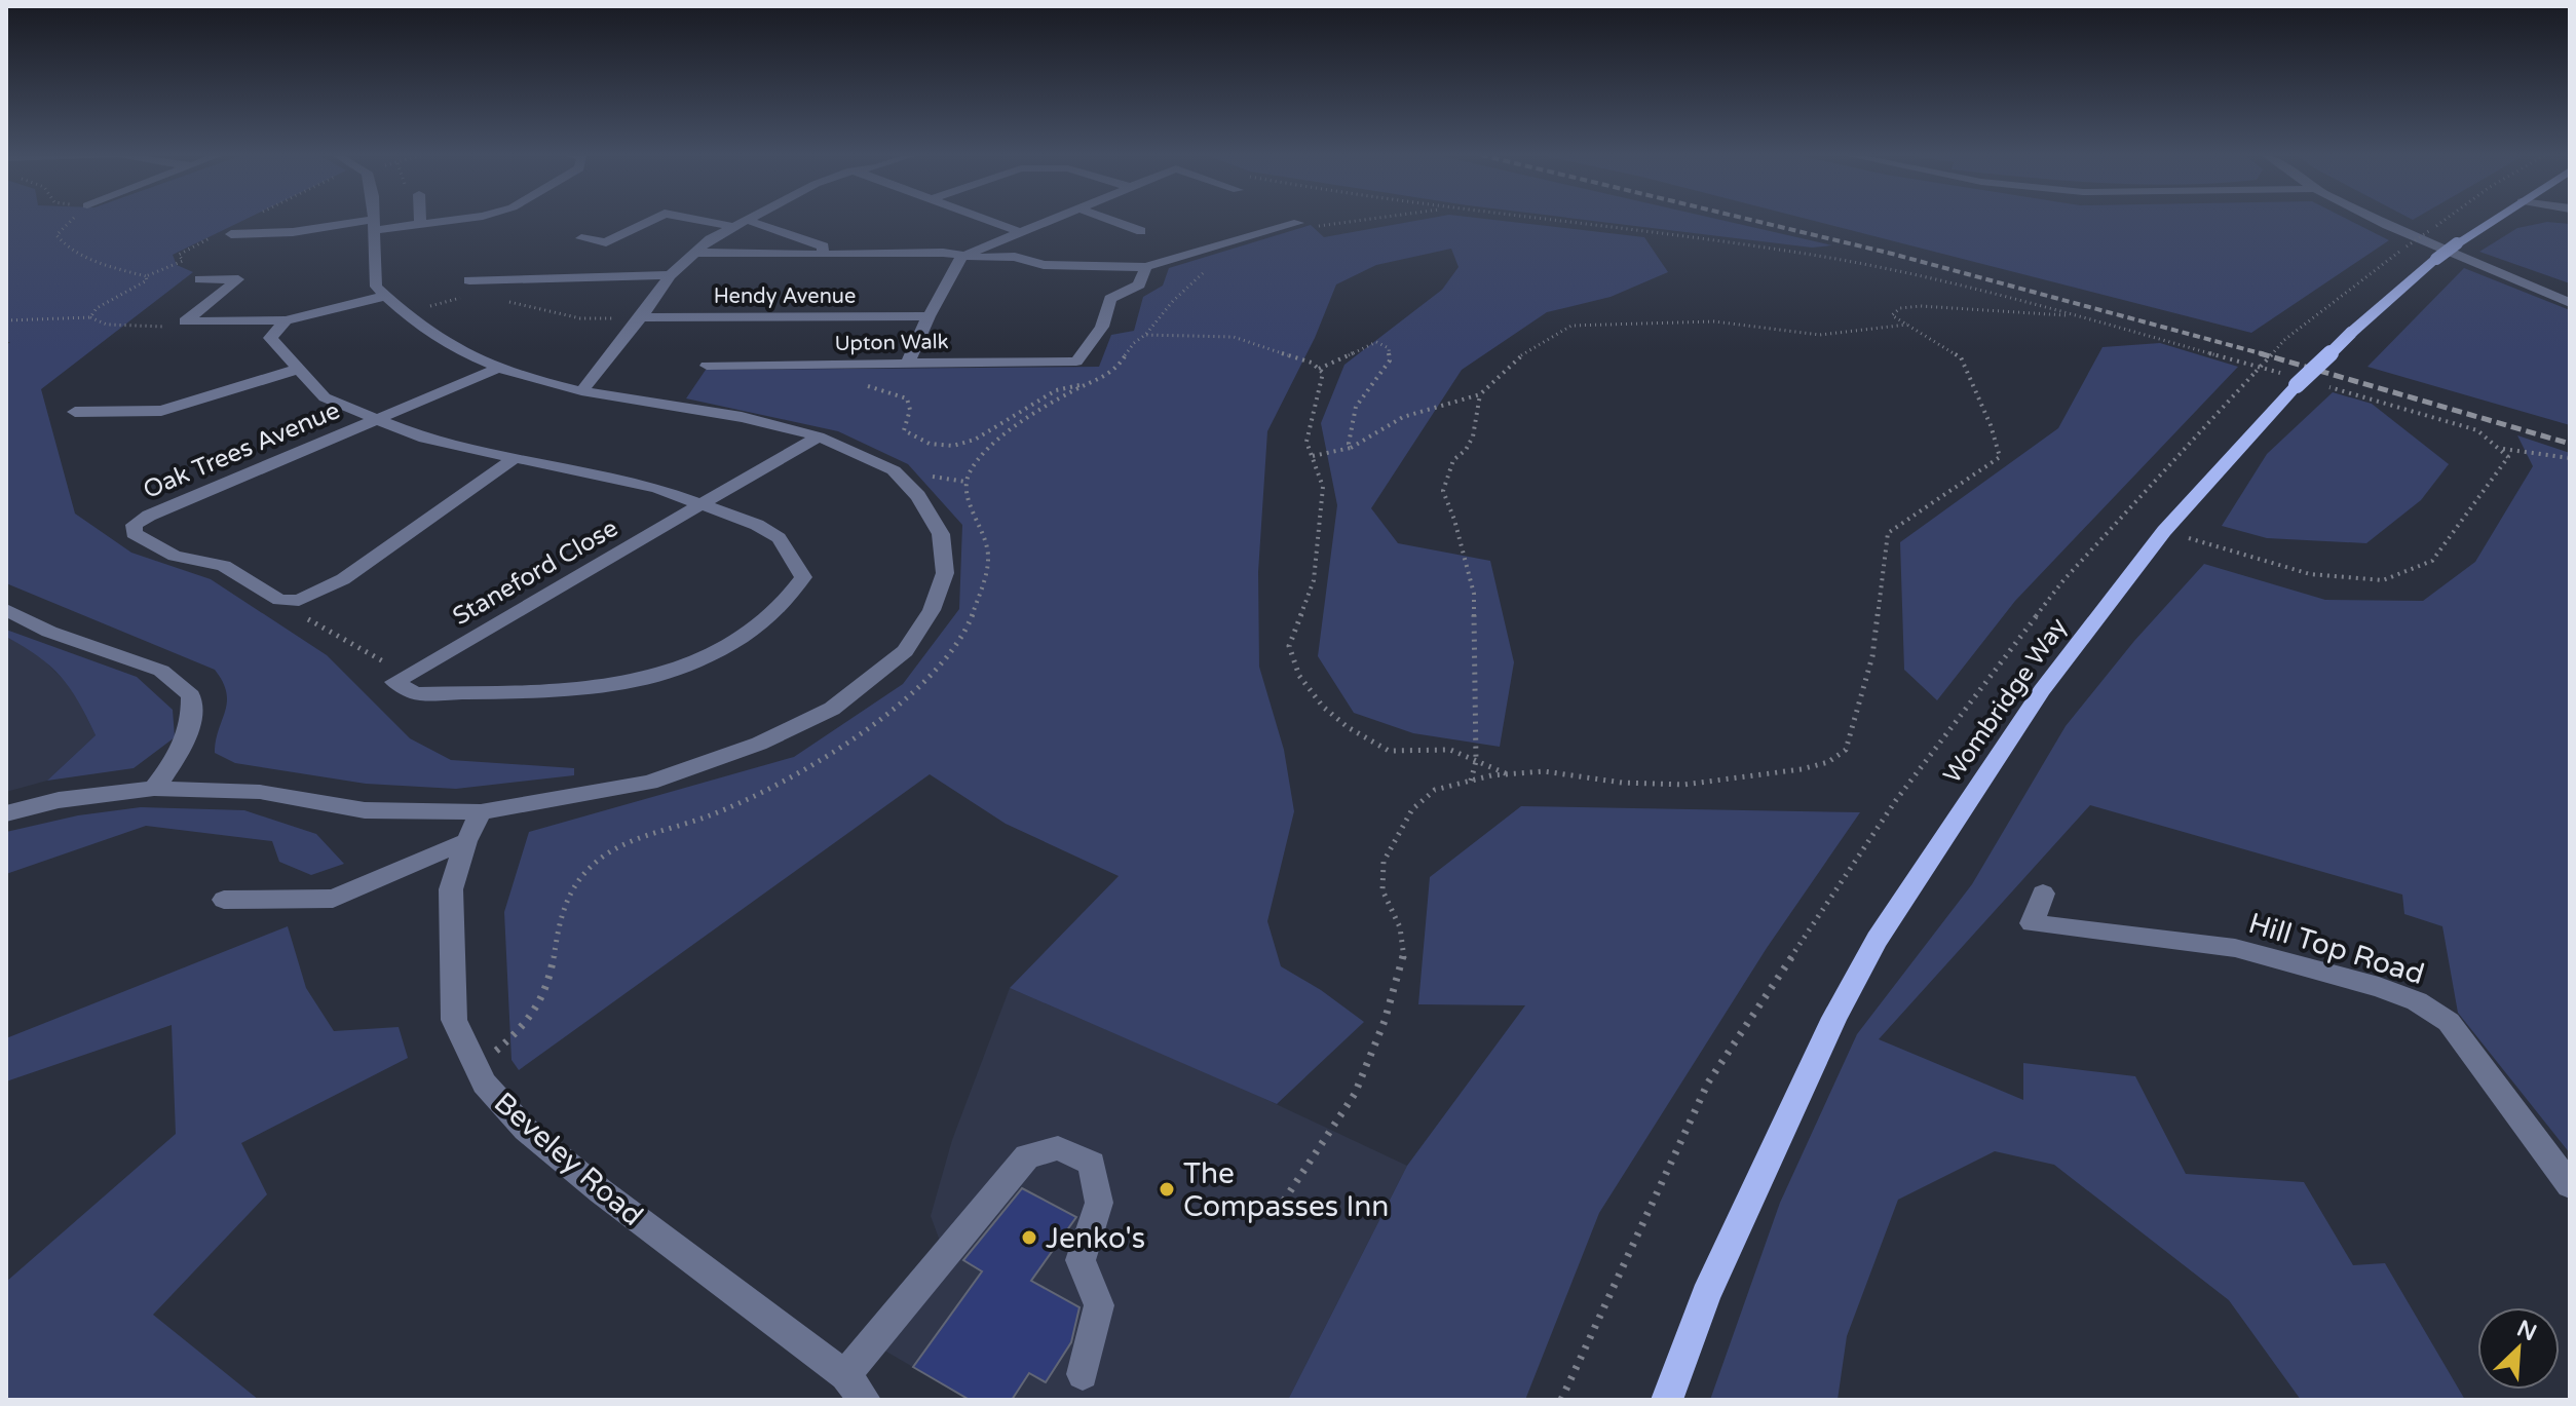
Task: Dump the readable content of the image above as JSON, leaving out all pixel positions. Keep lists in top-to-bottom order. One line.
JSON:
{"streets":{"main road":["Wombridge Way"],"street":["Hendy Avenue","Upton Walk","Oak Trees Avenue","Staneford Close","Hill Top Road","Beveley Road"]},"places":["The Compasses Inn","Jenko's"],"north":"top right"}
